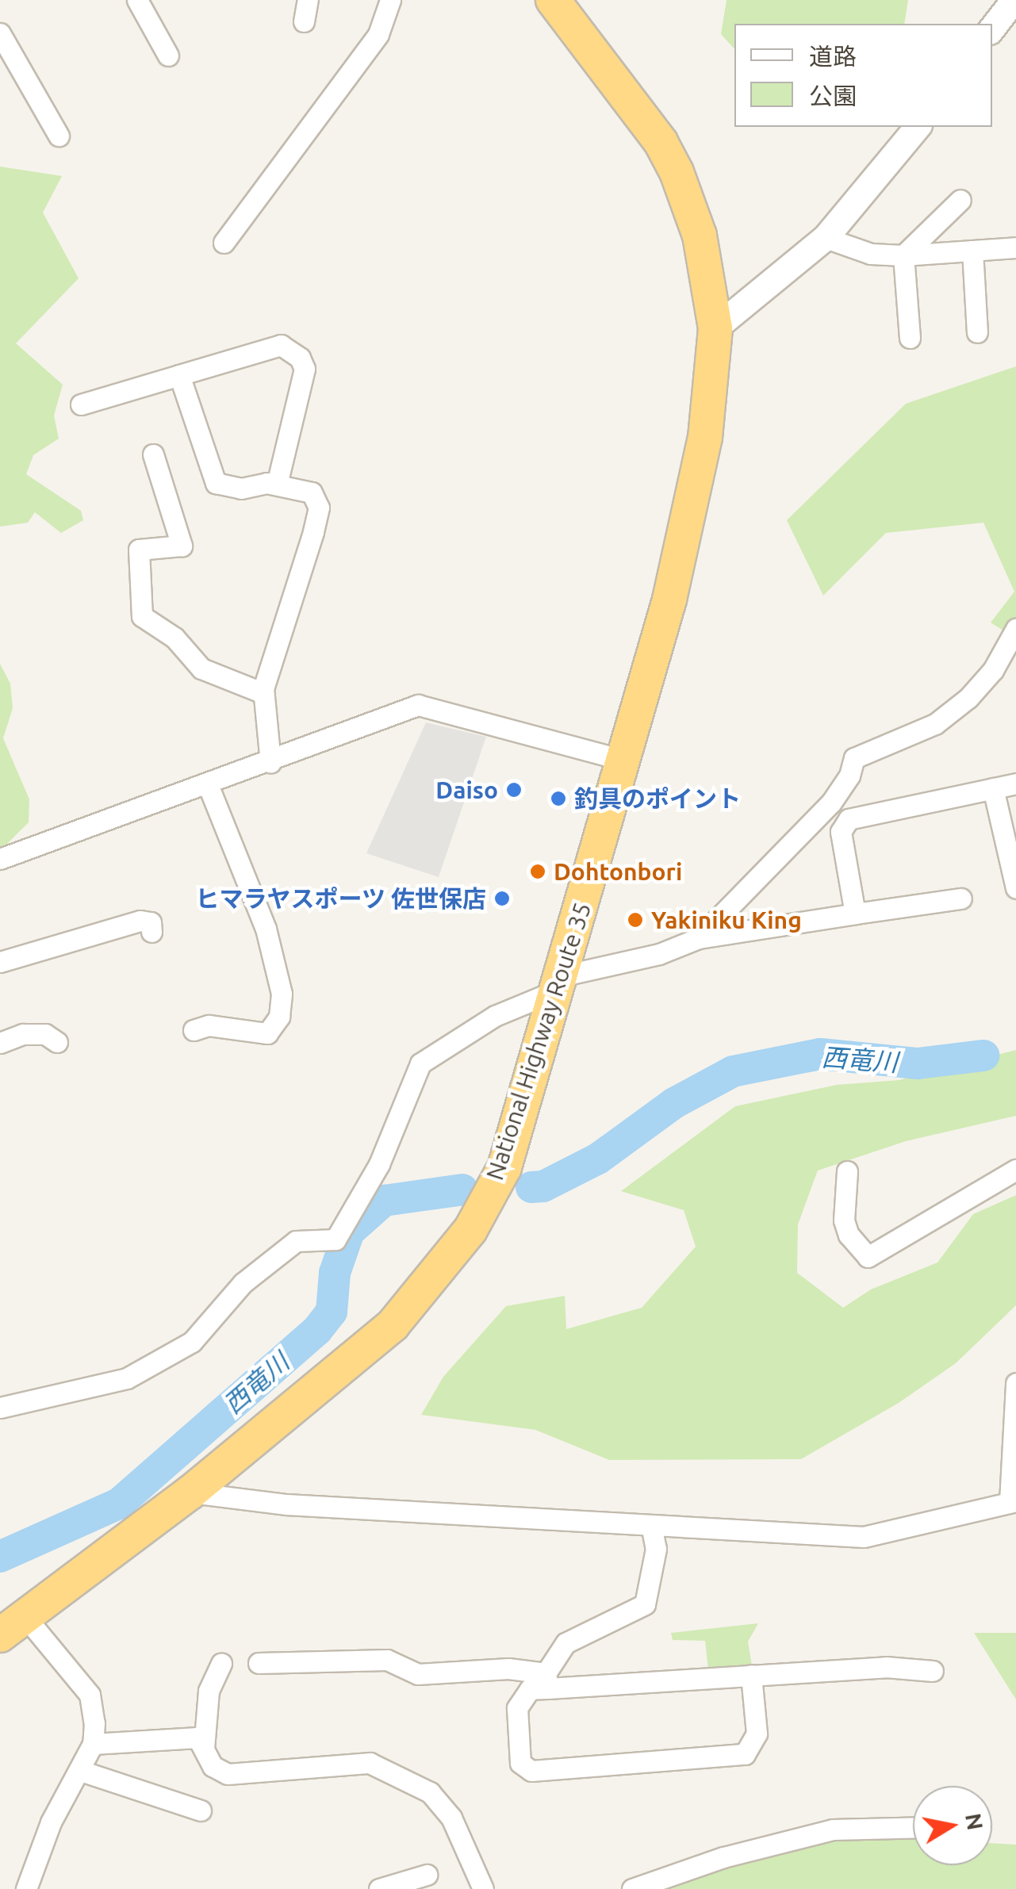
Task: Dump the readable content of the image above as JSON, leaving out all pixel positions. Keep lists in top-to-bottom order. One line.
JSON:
{"streets":{"highway":["National Highway Route 35"]},"water":["西竜川"],"places":["Daiso","釣具のポイント","Dohtonbori","ヒマラヤスポーツ 佐世保店","Yakiniku King"],"legend":["道路","公園"],"north":"right"}
